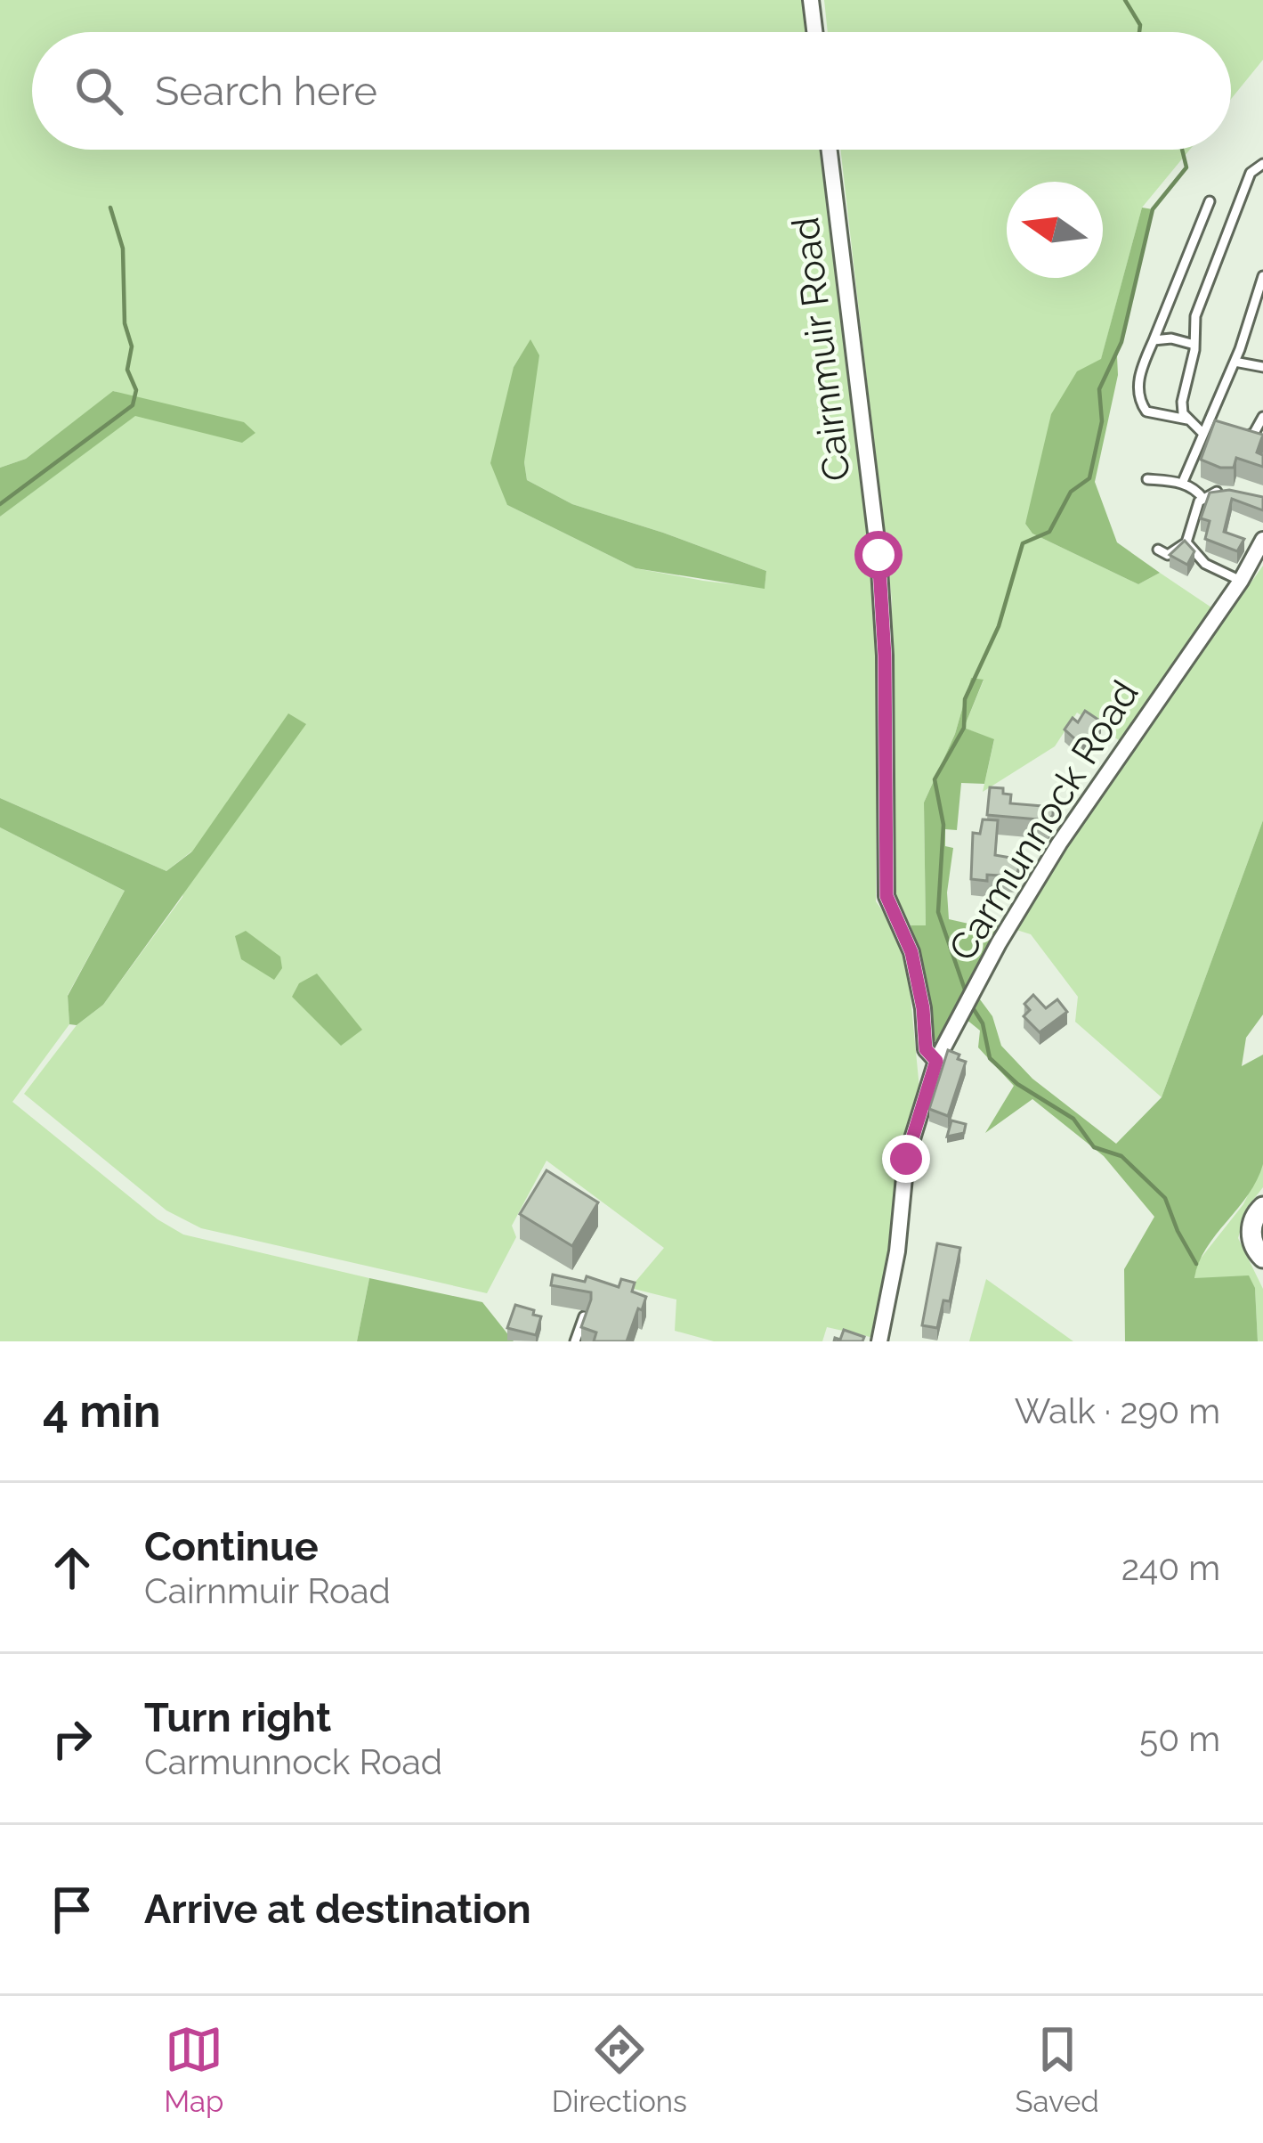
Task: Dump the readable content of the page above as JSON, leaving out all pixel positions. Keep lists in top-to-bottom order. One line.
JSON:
{"streets":{"street":["Cairnmuir Road","Carmunnock Road"]},"crossings":[["Cairnmuir Road","Carmunnock Road"]],"north":"left","page":{"search":"Search here","heading":["4 min","Walk · 290 m"],"list":[["Continue","Cairnmuir Road","240 m"],["Turn right","Carmunnock Road","50 m"],"Arrive at destination"],"nav":["Map","Directions","Saved"]}}
